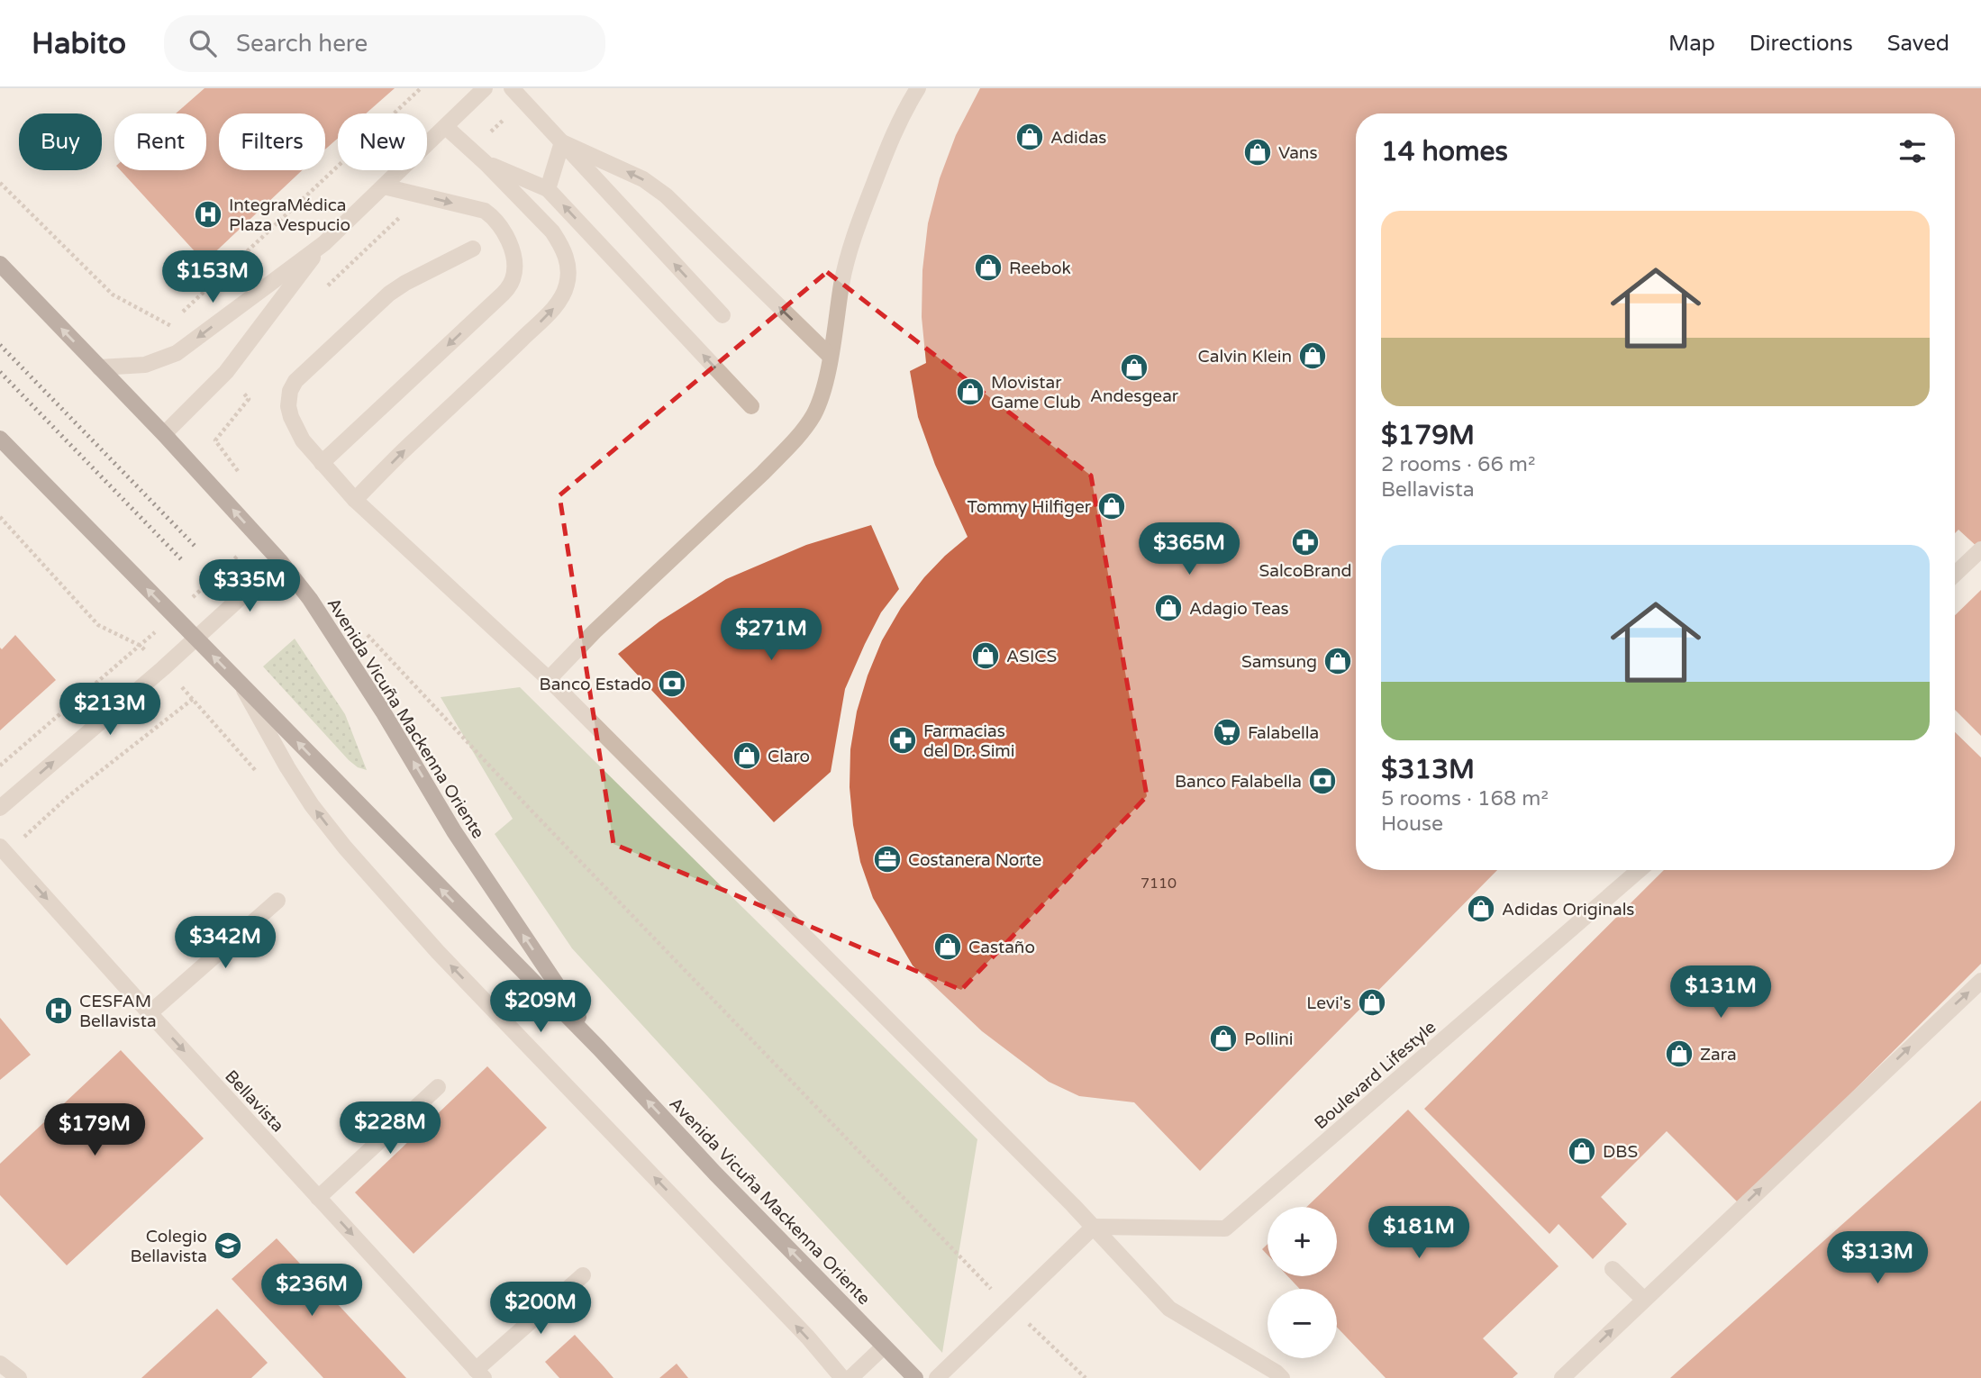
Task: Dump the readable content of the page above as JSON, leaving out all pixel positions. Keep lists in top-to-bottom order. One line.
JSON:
{"streets":{"main road":["Avenida Vicuña Mackenna Oriente"],"street":["Boulevard Lifestyle","Bellavista"]},"one_way":["Avenida Vicuña Mackenna Oriente","Bellavista"],"places":{"shop":["Adidas","Vans","Reebok","Calvin Klein","Andesgear","Movistar Game Club","Tommy Hilfiger","Adagio Teas","ASICS","Samsung","Claro","Adidas Originals","Castaño","Levi's","Pollini","Zara","DBS"],"hospital":["IntegraMédica Plaza Vespucio","CESFAM Bellavista"],"pharmacy":["SalcoBrand","Farmacias del Dr. Simi"],"bank":["Banco Estado","Banco Falabella"],"supermarket":["Falabella"],"office":["Costanera Norte"],"school or university":["Colegio Bellavista"]},"house_numbers":["7110"],"page":{"header":"Habito","search":"Search here","nav":["Map","Directions","Saved"],"chip":["Buy","Rent","Filters","New"],"heading":"14 homes","list":[{"name":"$179M","note":"2 rooms · 66 m² · Bellavista"},{"name":"$313M","note":"5 rooms · 168 m² · House"}],"price":["$153M","$365M","$335M","$271M","$213M","$342M","$131M","$209M","$228M","$179M","$181M","$313M","$236M","$200M"],"map_buttons":["+","−"]}}
